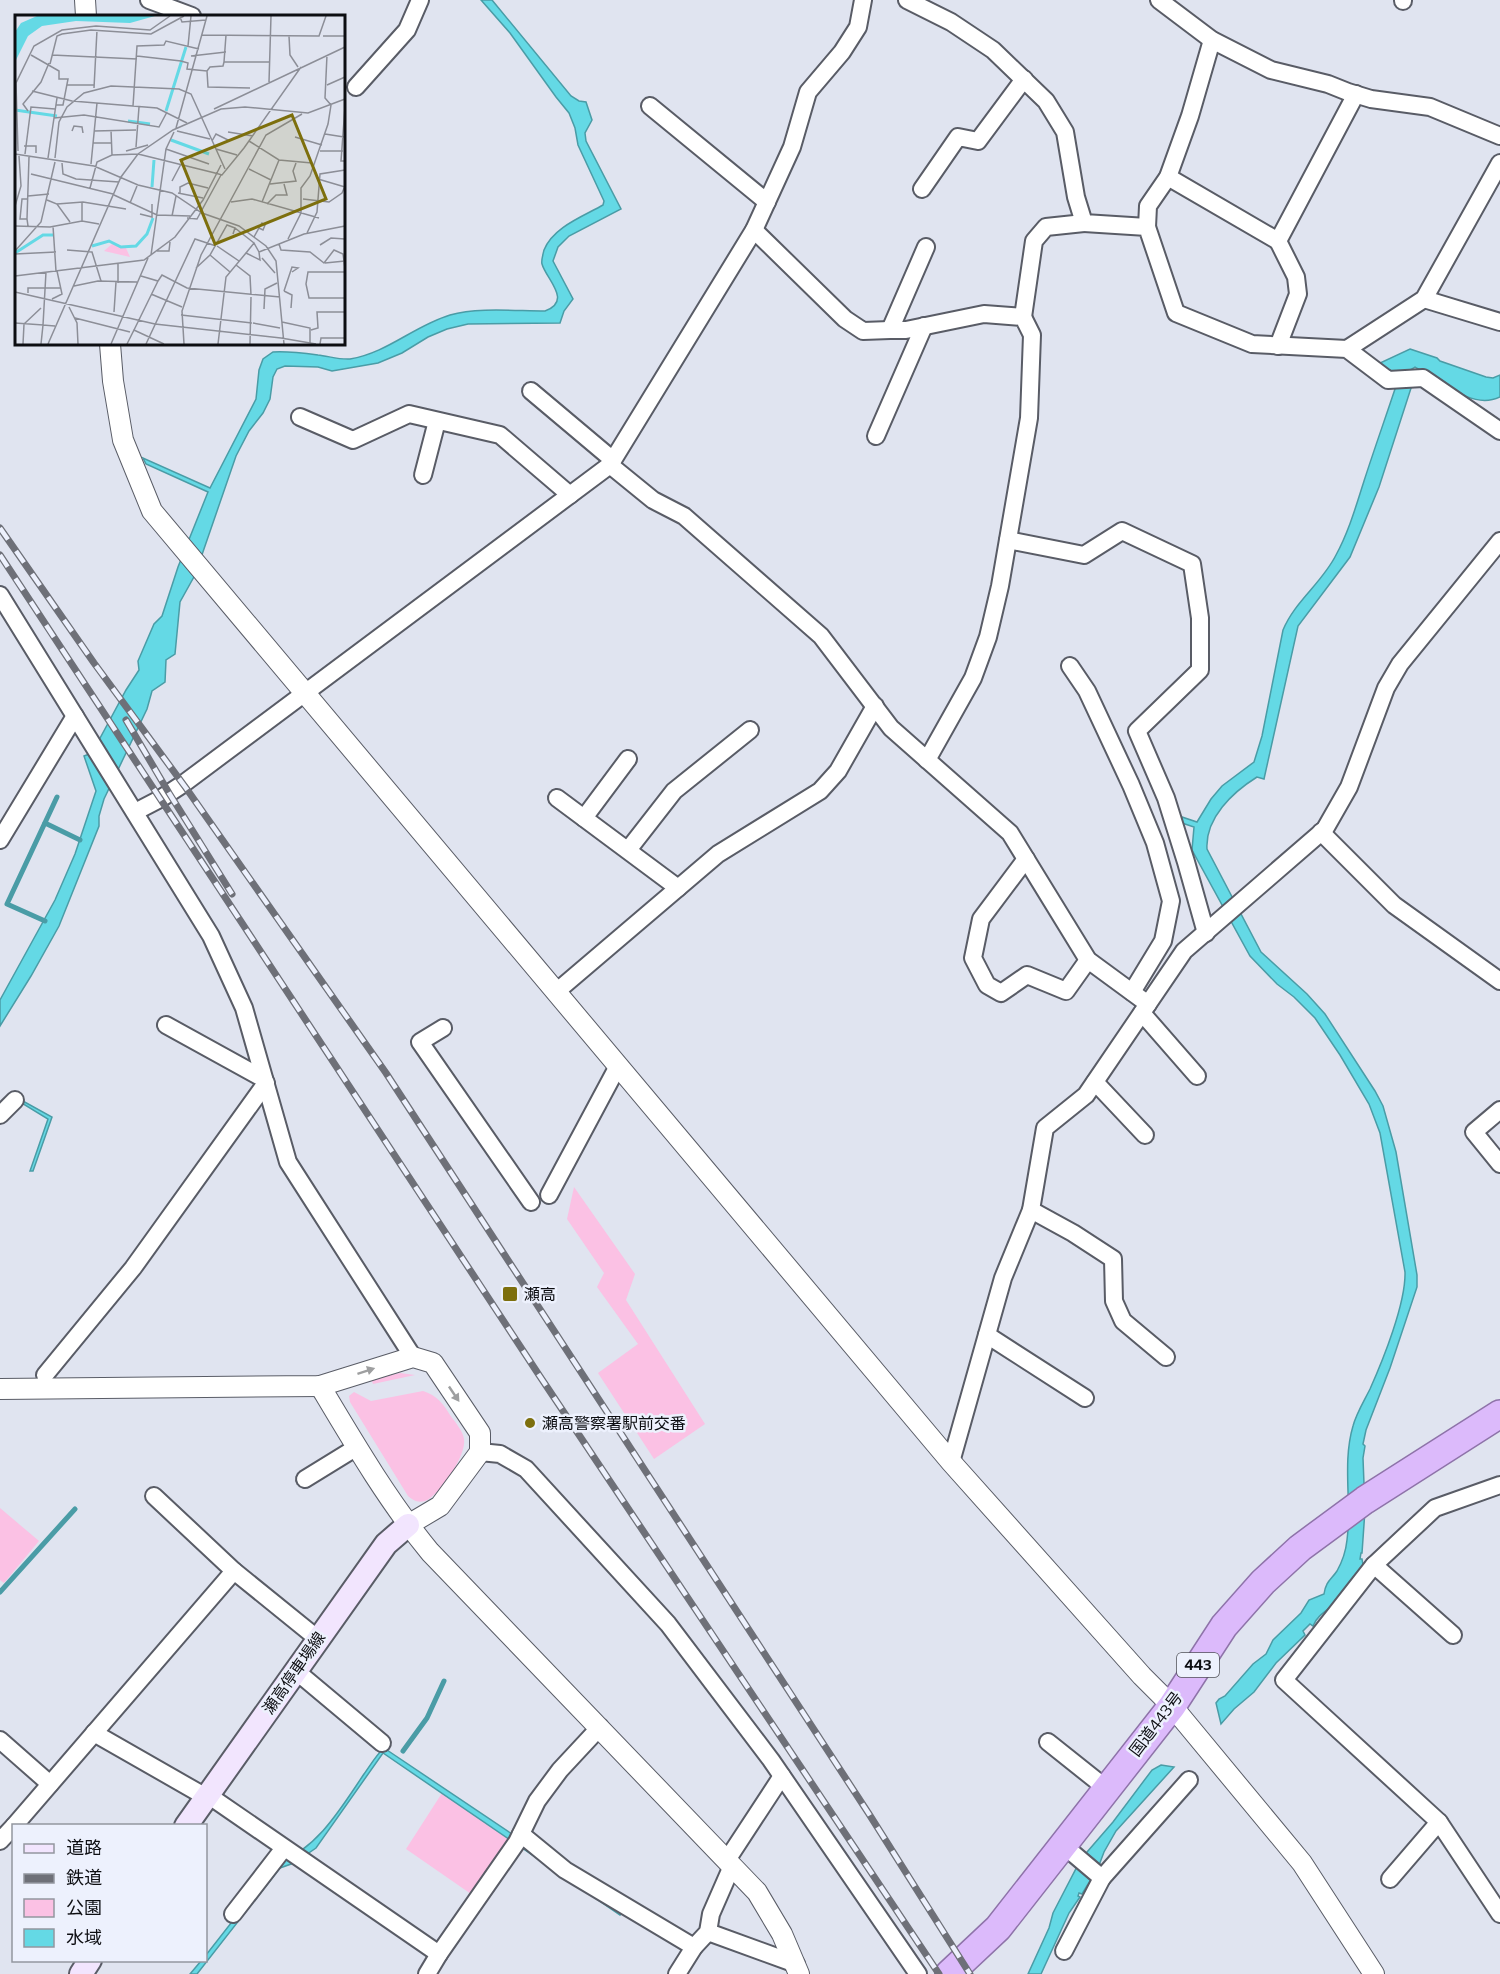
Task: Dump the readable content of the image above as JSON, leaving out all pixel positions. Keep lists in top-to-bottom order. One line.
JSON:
{"streets":{"highway":["443","国道443号"],"main road":["瀬高停車場線"]},"places":{"transit":["瀬高"],"other":["瀬高警察署駅前交番"]},"legend":["道路","鉄道","公園","水域"]}
